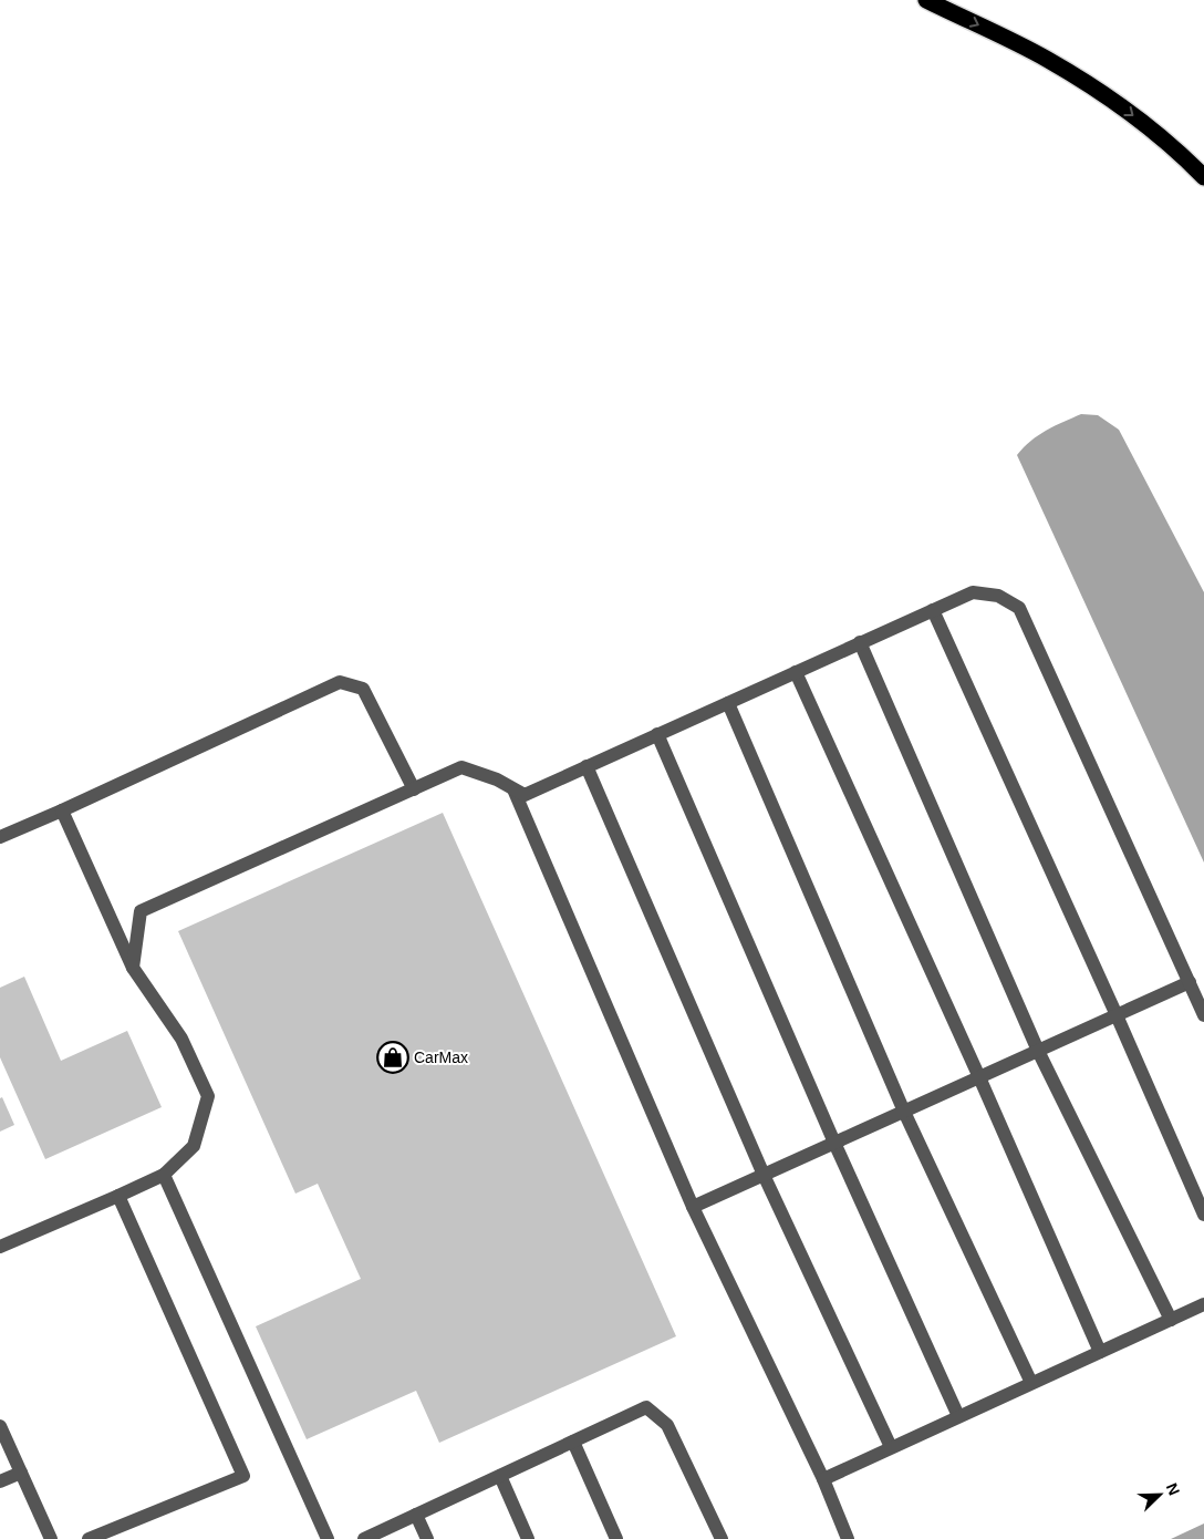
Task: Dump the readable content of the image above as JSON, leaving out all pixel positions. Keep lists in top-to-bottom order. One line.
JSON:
{"places":{"shop":["CarMax"]},"north":"top right"}
